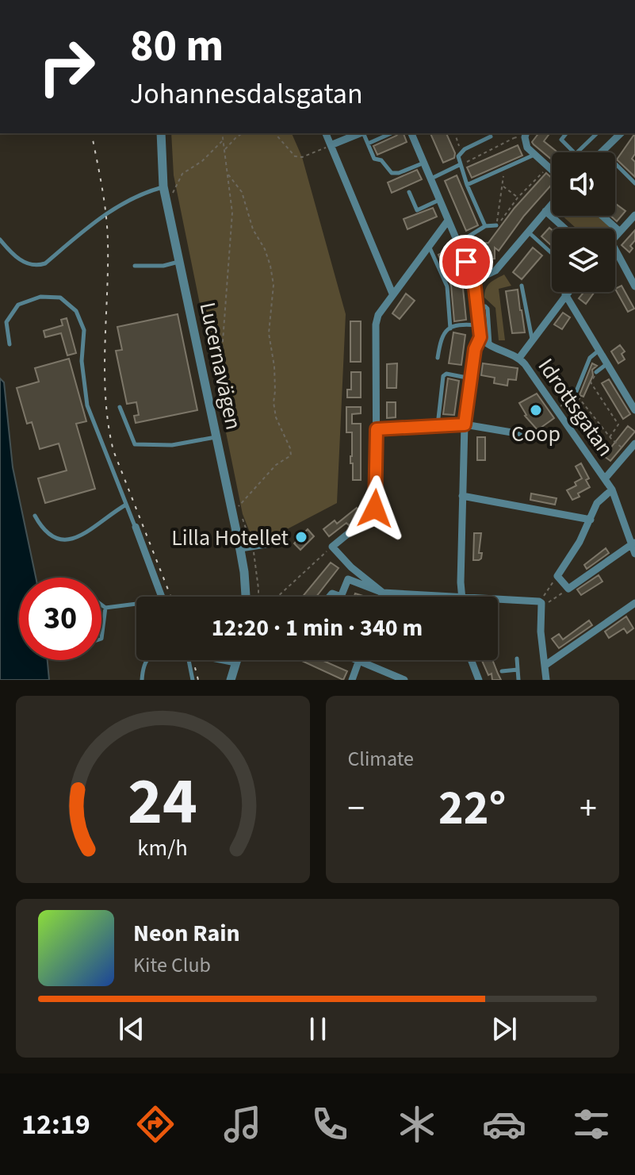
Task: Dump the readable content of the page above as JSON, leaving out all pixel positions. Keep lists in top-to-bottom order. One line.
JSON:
{"streets":{"street":["Lucernavägen","Idrottsgatan"]},"places":["Coop","Lilla Hotellet"],"page":{"turn":["80 m","Johannesdalsgatan"],"limit":"30","trip":"12:20 · 1 min · 340 m","tile":"Climate","heat":["−","22°","+"],"song":["Neon Rain","Kite Club"],"tabs":"12:19","gauge":["24","km/h"]}}
